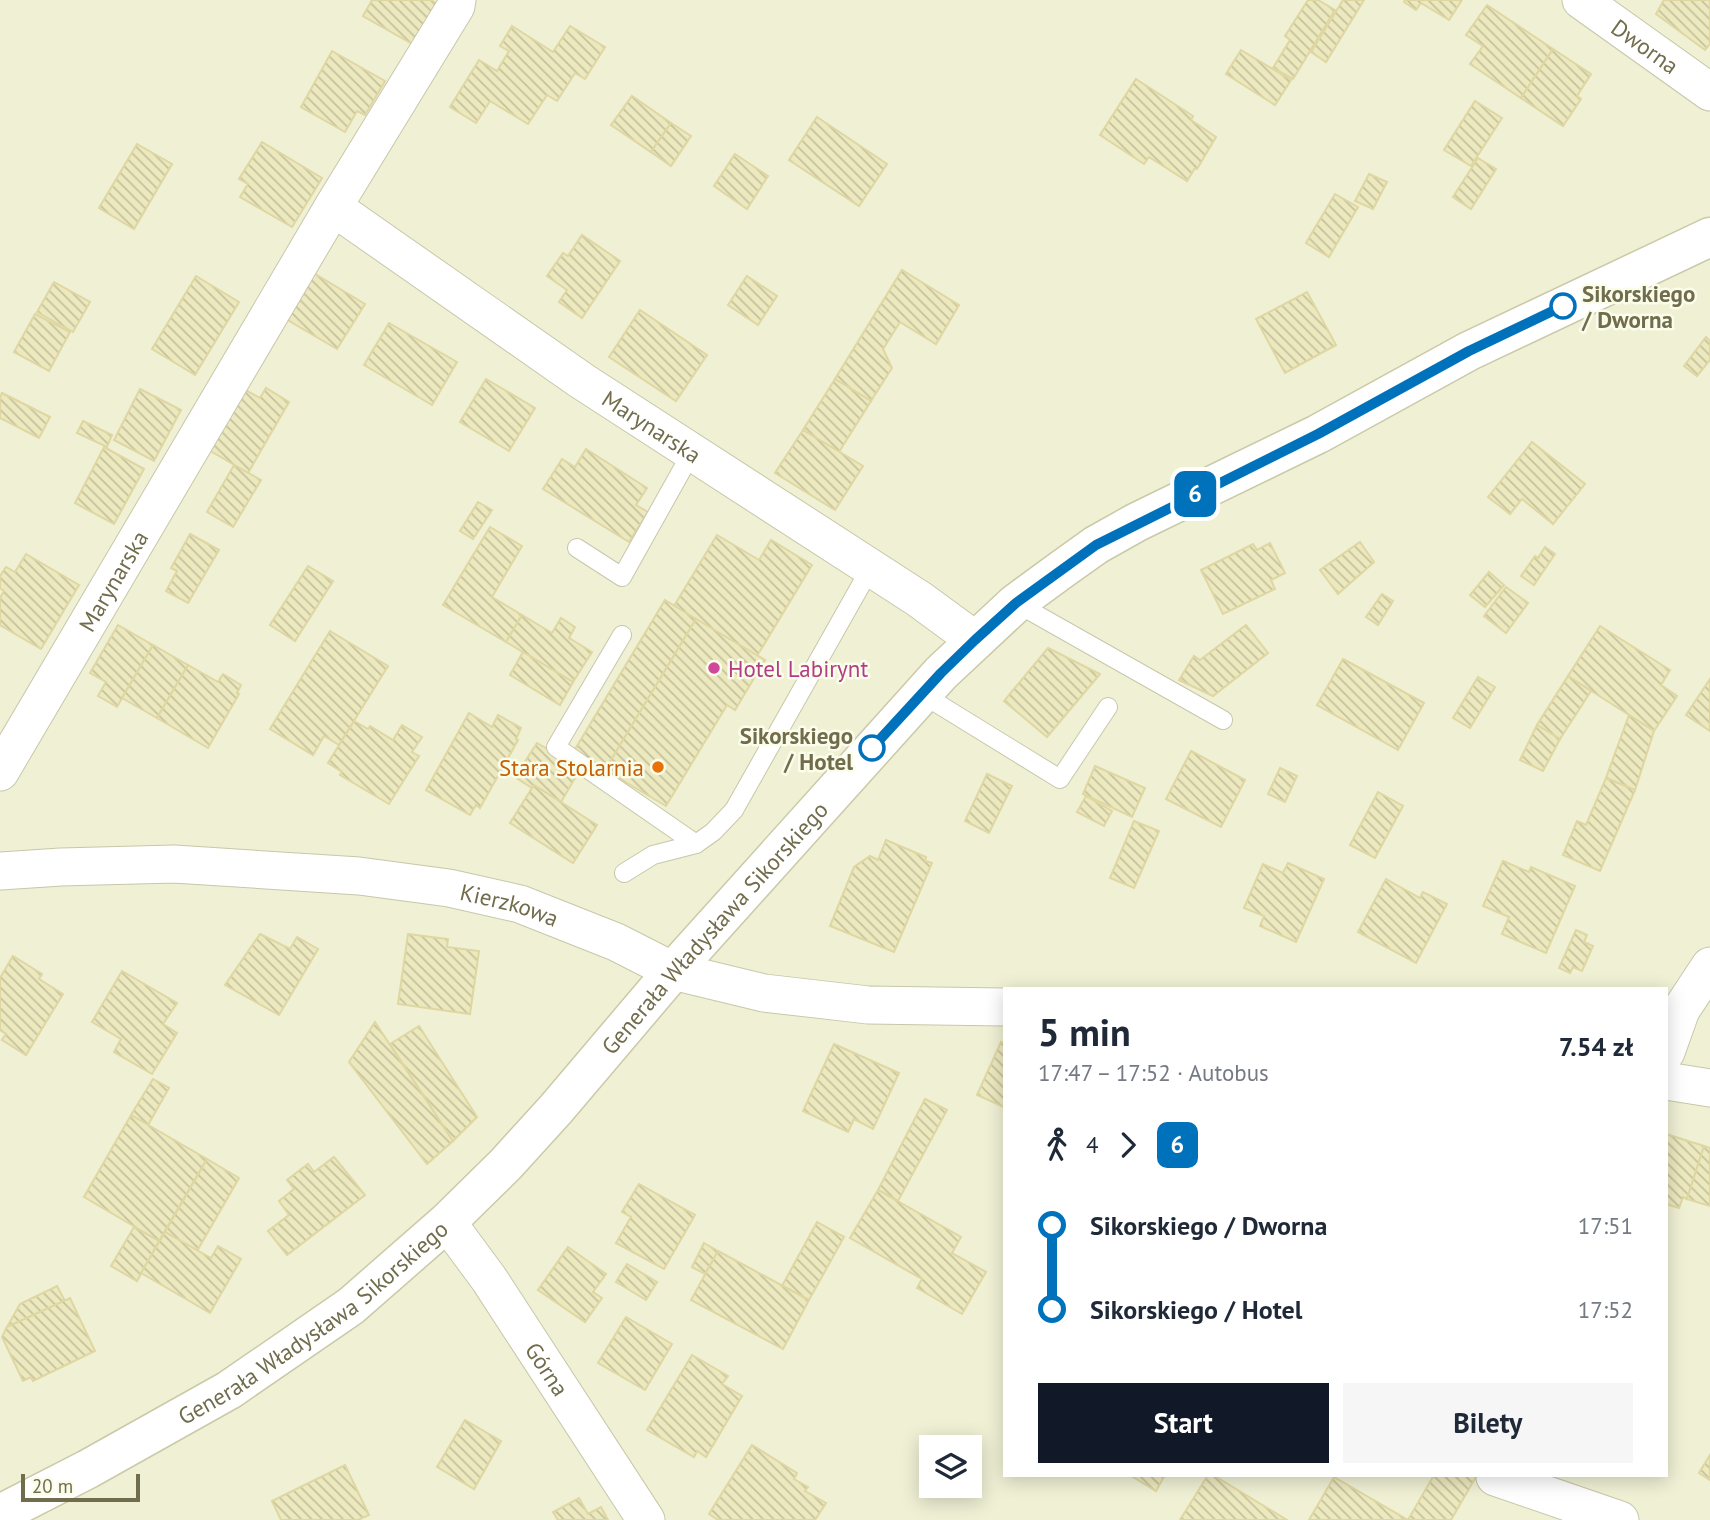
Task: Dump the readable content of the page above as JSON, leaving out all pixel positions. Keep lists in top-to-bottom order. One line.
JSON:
{"streets":{"street":["Dworna","Marynarska","Kierzkowa","Generała Władysława Sikorskiego","Górna"]},"crossings":[["Marynarska","Generała Władysława Sikorskiego"],["Kierzkowa","Generała Władysława Sikorskiego"],["Generała Władysława Sikorskiego","Górna"]],"places":["Sikorskiego / Dworna","Hotel Labirynt","Sikorskiego / Hotel","Stara Stolarnia"],"lines":["bus line 6"],"scale_bar":"20 m","page":{"on_map":"6","heading":["5 min","17:47 – 17:52 · Autobus","7.54 zł"],"legs":["4","6"],"list":[{"name":"Sikorskiego / Dworna","value":"17:51"},{"name":"Sikorskiego / Hotel","value":"17:52"}],"buttons":["Start","Bilety"],"scale":"20 m"}}
